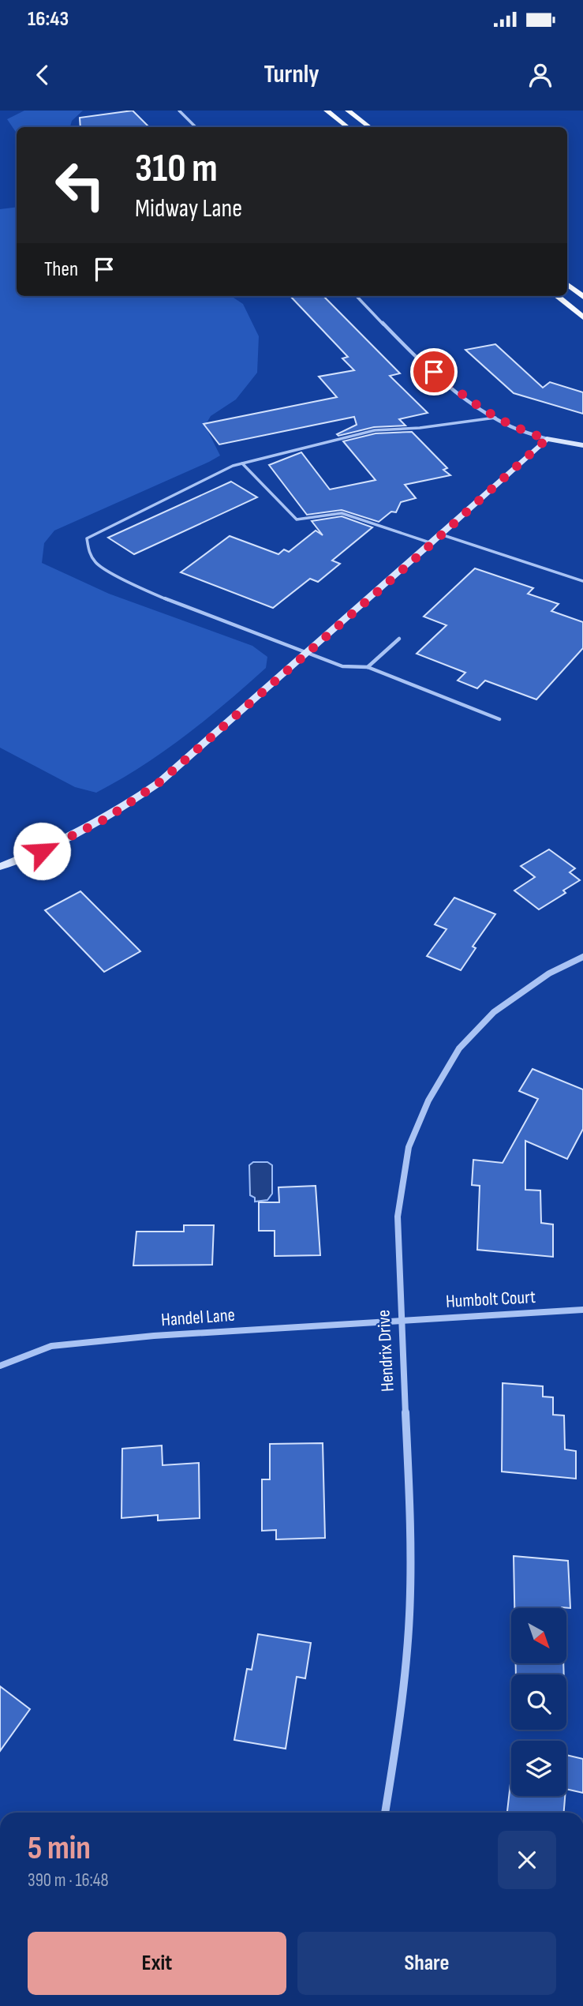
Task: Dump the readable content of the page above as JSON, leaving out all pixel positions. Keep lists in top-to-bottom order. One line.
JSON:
{"streets":{"street":["Humbolt Court","Handel Lane","Hendrix Drive"]},"crossings":[["Humbolt Court","Handel Lane"],["Humbolt Court","Hendrix Drive"],["Handel Lane","Hendrix Drive"]],"north":"bottom right","page":{"status":"16:43","header":"Turnly","turn":["310 m","Midway Lane"],"then":"Then","heading":["5 min","390 m · 16:48"],"buttons":["Exit","Share"]}}
